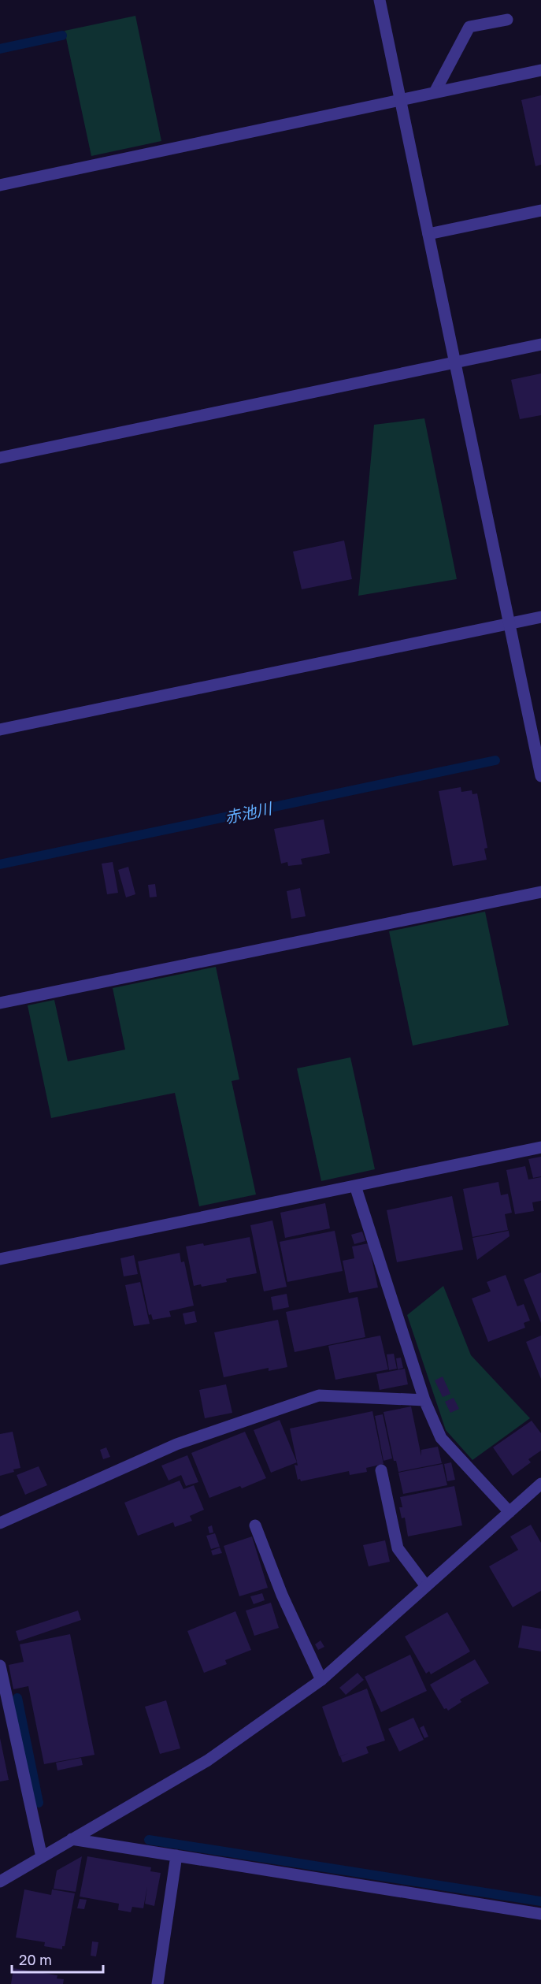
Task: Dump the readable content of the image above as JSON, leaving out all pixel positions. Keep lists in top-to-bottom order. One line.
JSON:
{"water":["赤池川"],"scale_bar":"20 m"}
